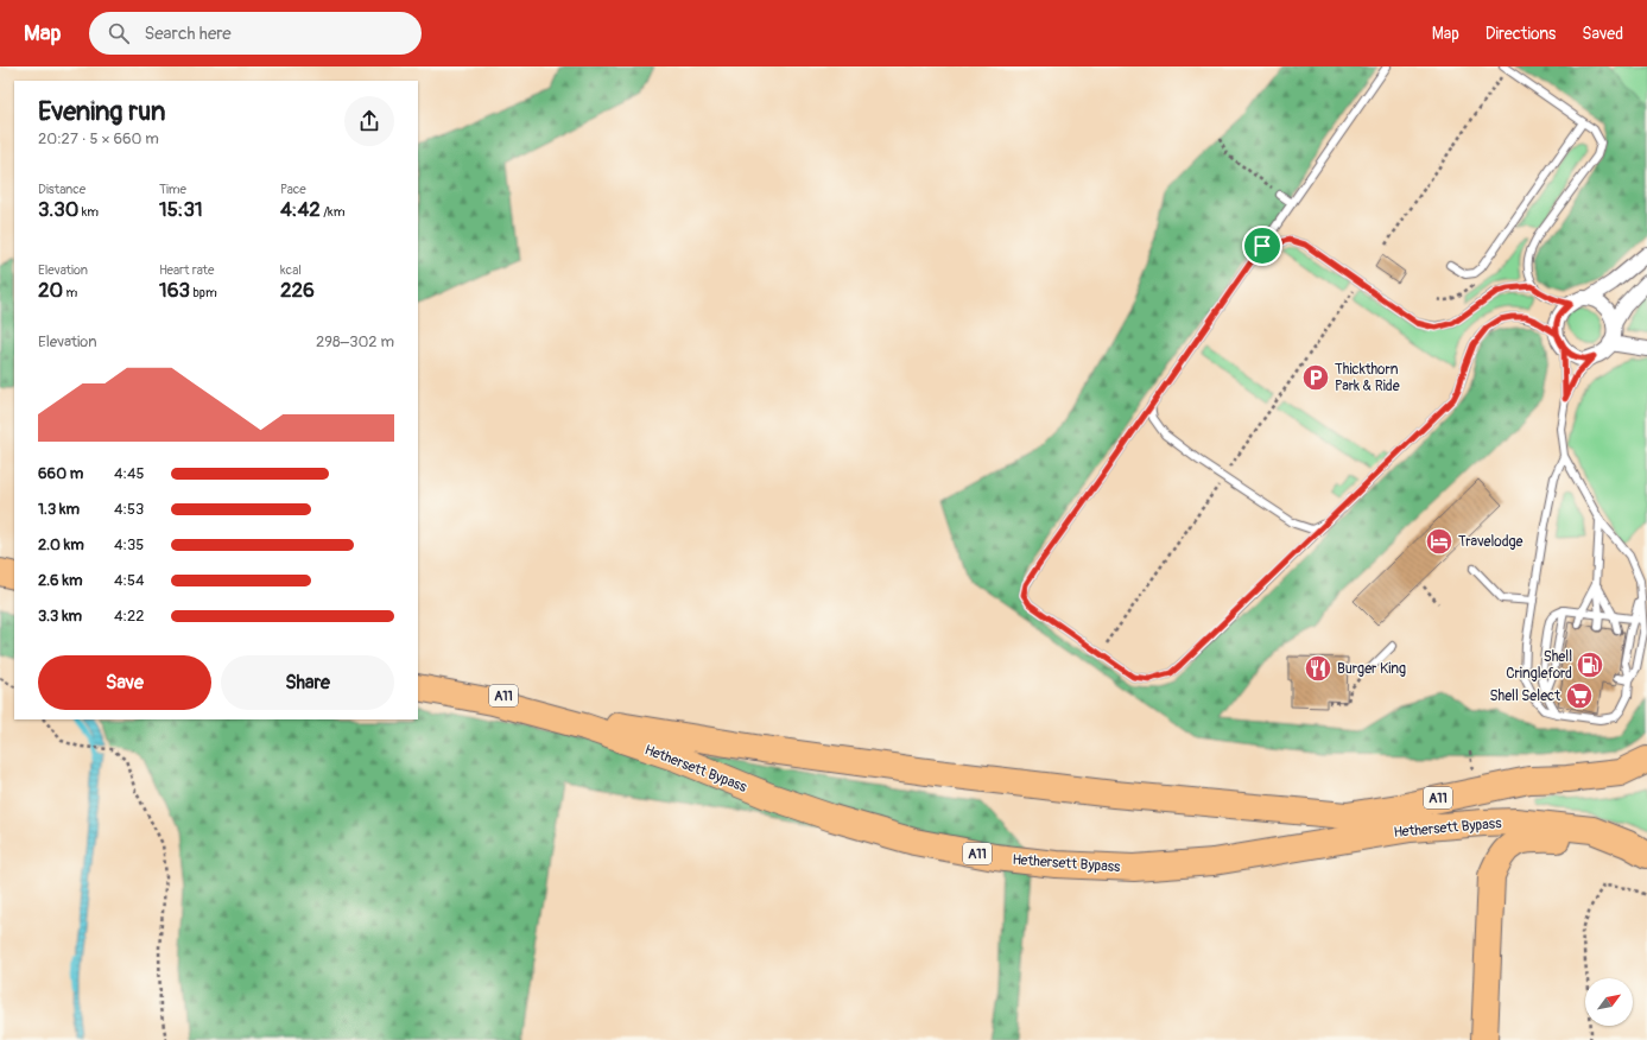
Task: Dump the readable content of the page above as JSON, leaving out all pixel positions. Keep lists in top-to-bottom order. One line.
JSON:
{"streets":{"highway":["A11","Hethersett Bypass"]},"places":{"parking":["Thickthorn Park & Ride"],"hotel":["Travelodge"],"fuel station":["Shell Cringleford"],"restaurant":["Burger King"],"supermarket":["Shell Select"]},"north":"top right","page":{"header":"Map","search":"Search here","nav":["Map","Directions","Saved"],"heading":["Evening run","20:27 · 5 × 660 m"],"stats":[["Distance","3.30 km"],["Time","15:31"],["Pace","4:42 /km"],["Elevation","20 m"],["Heart rate","163 bpm"],["kcal","226"]],"chart":["Elevation","298–302 m"],"list":[{"name":"660 m","note":"4:45"},{"name":"1.3 km","note":"4:53"},{"name":"2.0 km","note":"4:35"},{"name":"2.6 km","note":"4:54"},{"name":"3.3 km","note":"4:22"}],"buttons":["Save","Share"]}}
